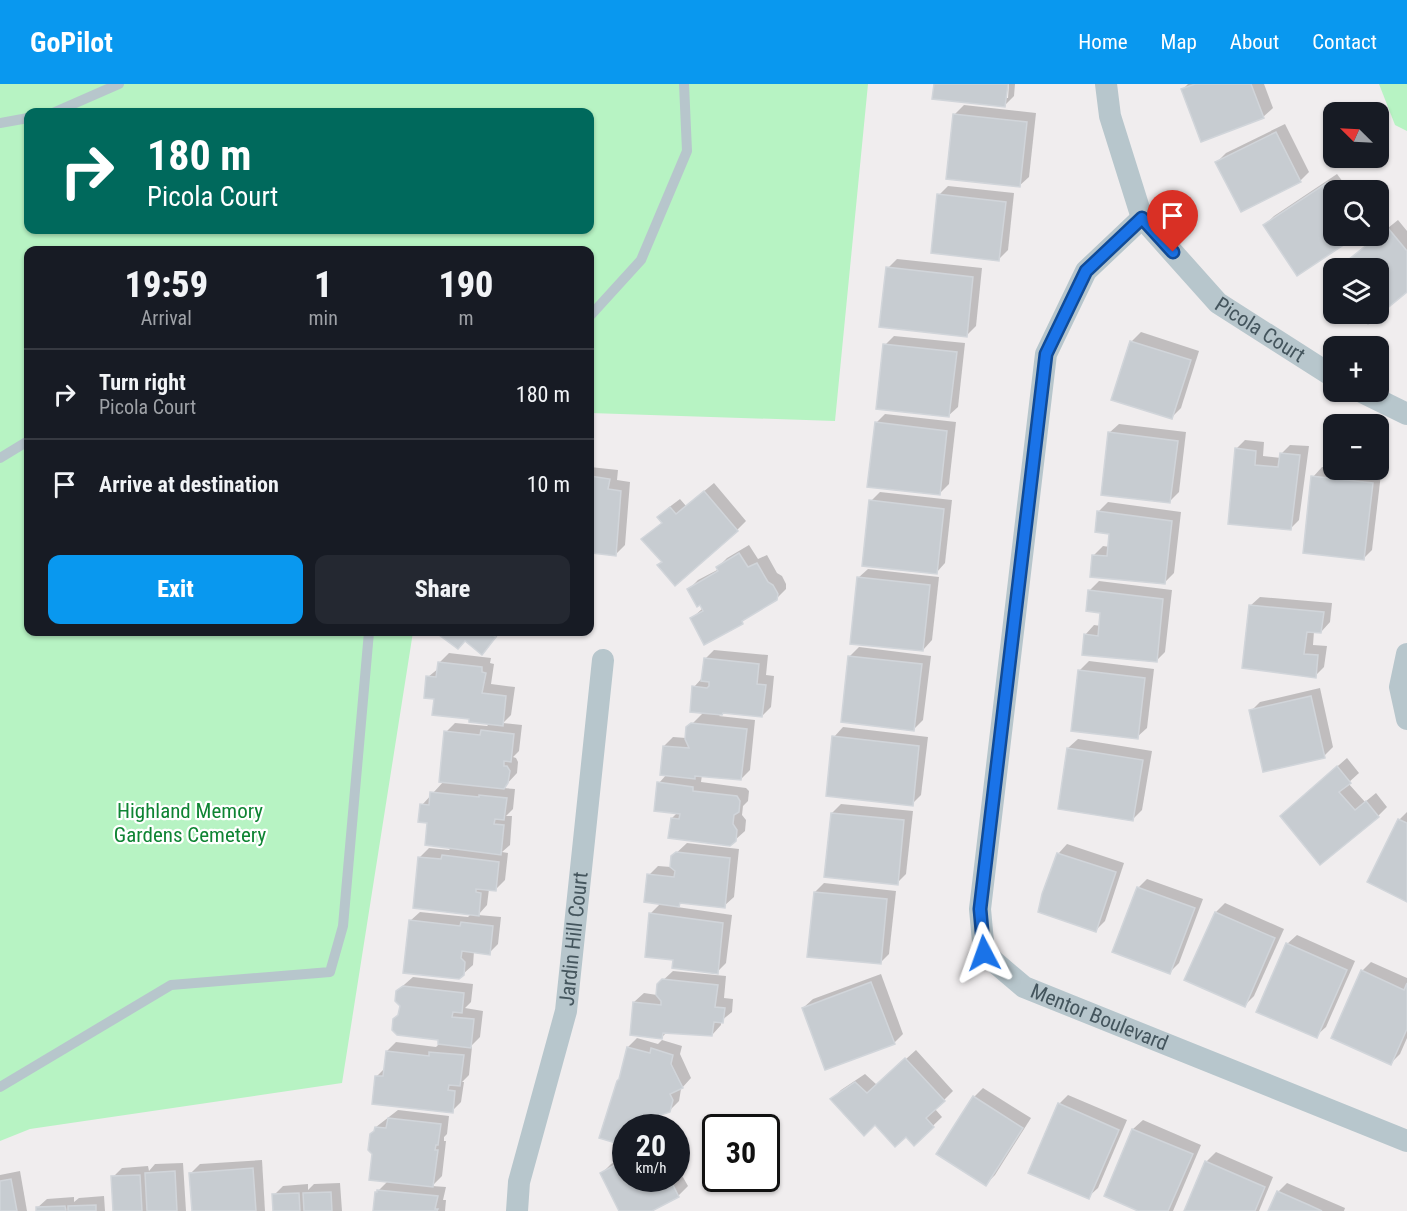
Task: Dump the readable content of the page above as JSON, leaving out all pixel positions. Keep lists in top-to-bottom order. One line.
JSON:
{"streets":{"street":["Picola Court","Jardin Hill Court","Mentor Boulevard"]},"crossings":[["Picola Court","Mentor Boulevard"]],"parks":["Highland Memory Gardens Cemetery"],"north":"top left","page":{"header":"GoPilot","nav":["Home","Map","About","Contact"],"map_buttons":["+","−"],"turn":["180 m","Picola Court"],"eta":["19:59","Arrival","1","min","190","m"],"list":[{"name":"Turn right","note":"Picola Court","value":"180 m"},{"name":"Arrive at destination","value":"10 m"}],"buttons":["Exit","Share"],"speed":"20 km/h","limit":"30"}}
